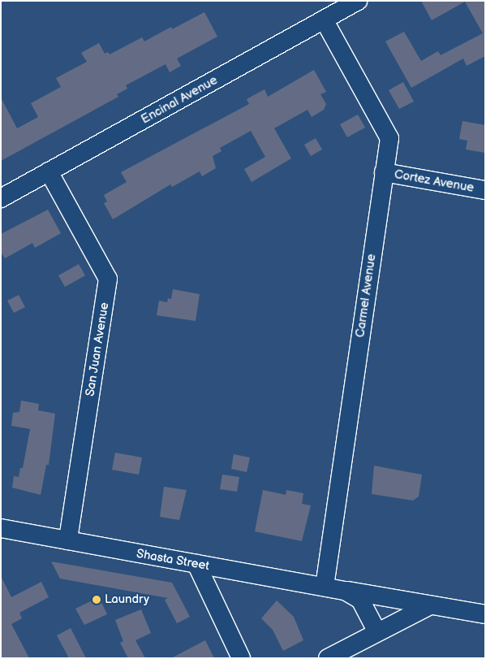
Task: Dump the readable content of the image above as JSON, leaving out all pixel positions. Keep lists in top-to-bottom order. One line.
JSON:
{"streets":{"street":["Encinal Avenue","Cortez Avenue","Carmel Avenue","San Juan Avenue","Shasta Street"]},"crossings":[["Encinal Avenue","Carmel Avenue"],["Encinal Avenue","San Juan Avenue"],["Cortez Avenue","Carmel Avenue"],["Carmel Avenue","Shasta Street"],["San Juan Avenue","Shasta Street"]],"places":["Laundry"]}
